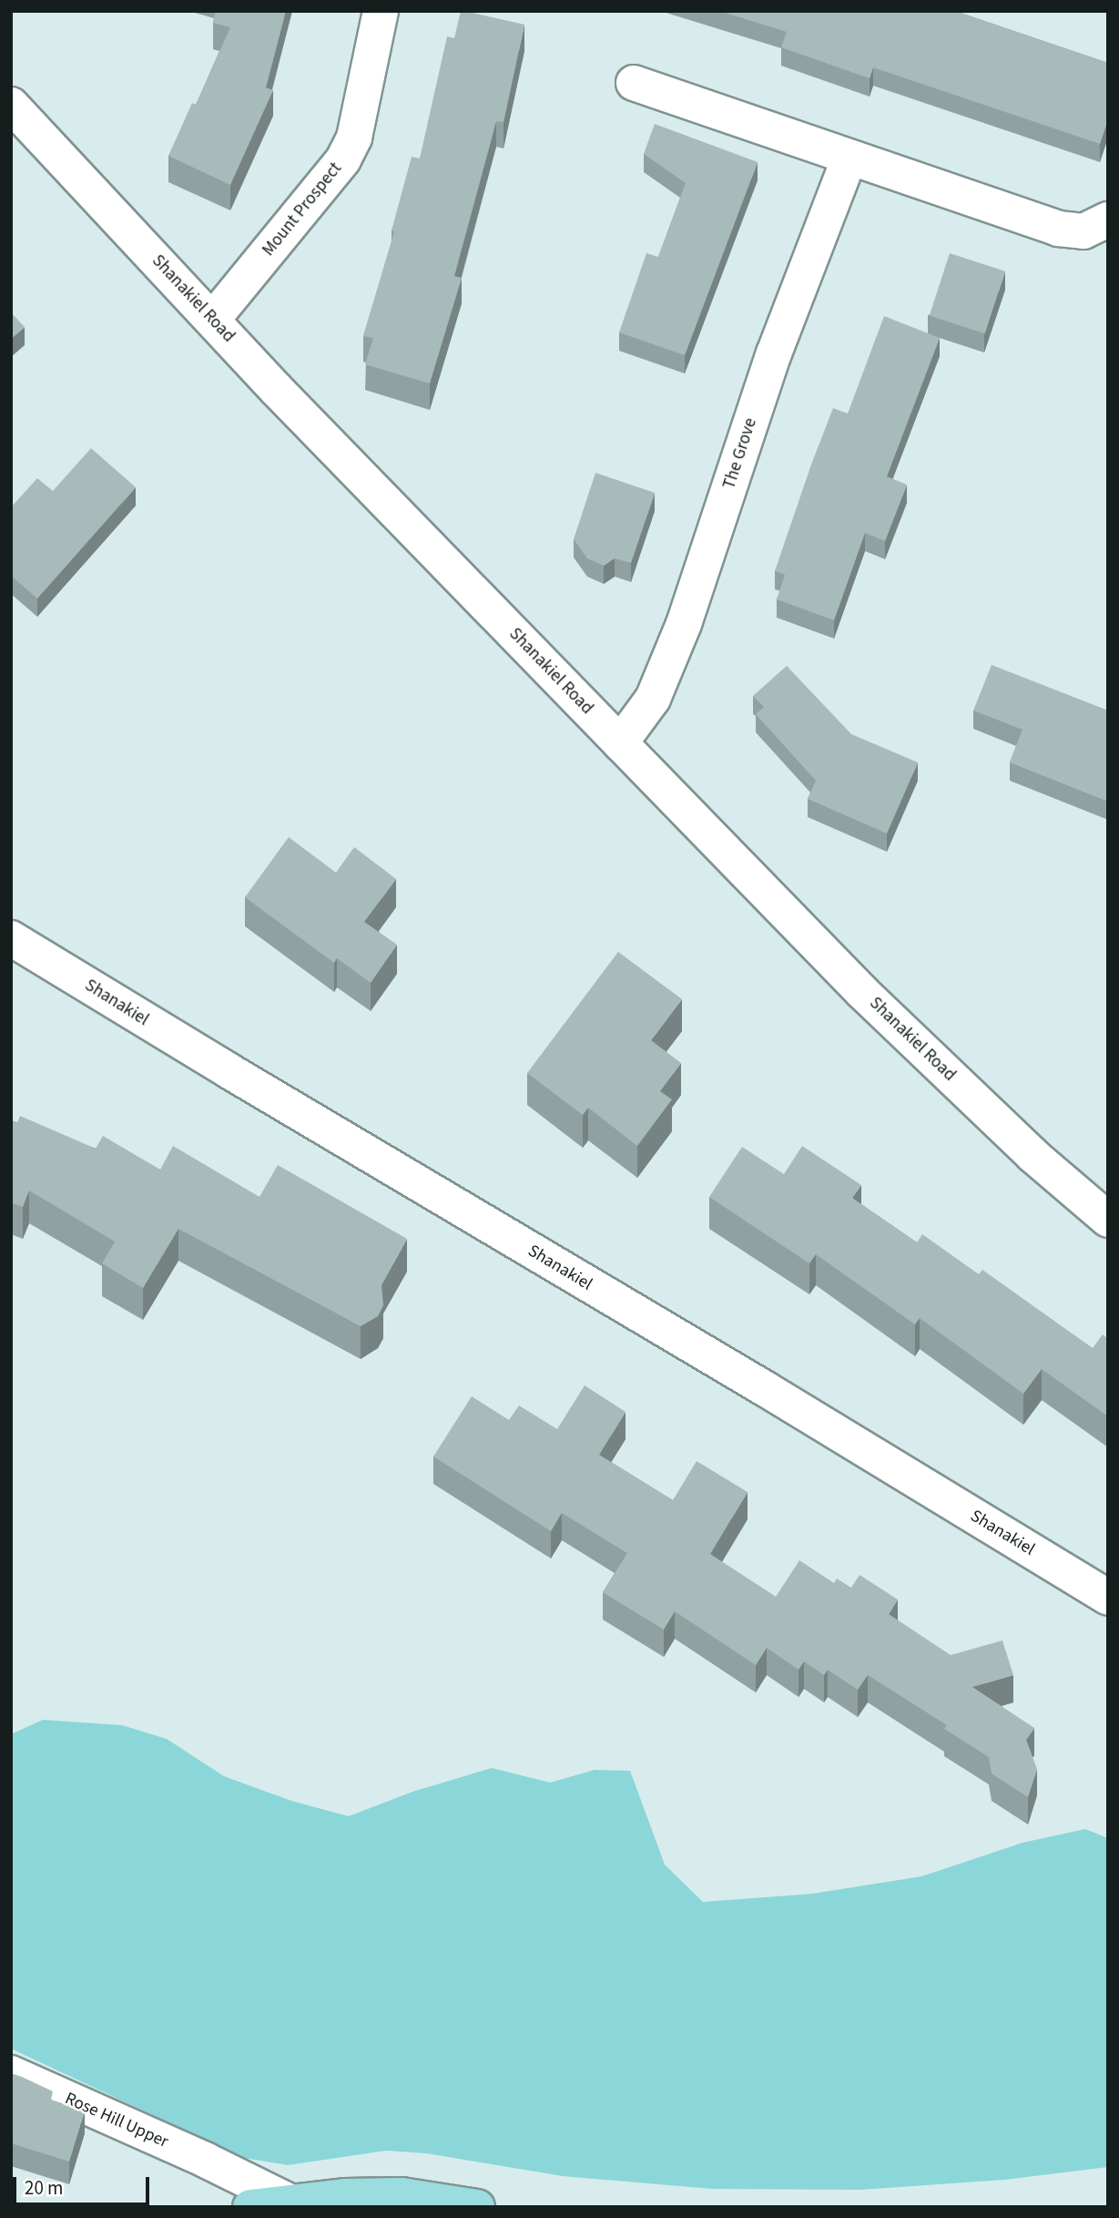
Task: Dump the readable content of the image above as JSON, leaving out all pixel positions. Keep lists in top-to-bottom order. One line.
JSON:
{"streets":{"street":["Mount Prospect","Shanakiel Road","The Grove","Shanakiel","Rose Hill Upper"]},"crossings":[["Mount Prospect","Shanakiel Road"],["Shanakiel Road","The Grove"]],"scale_bar":"20 m"}
